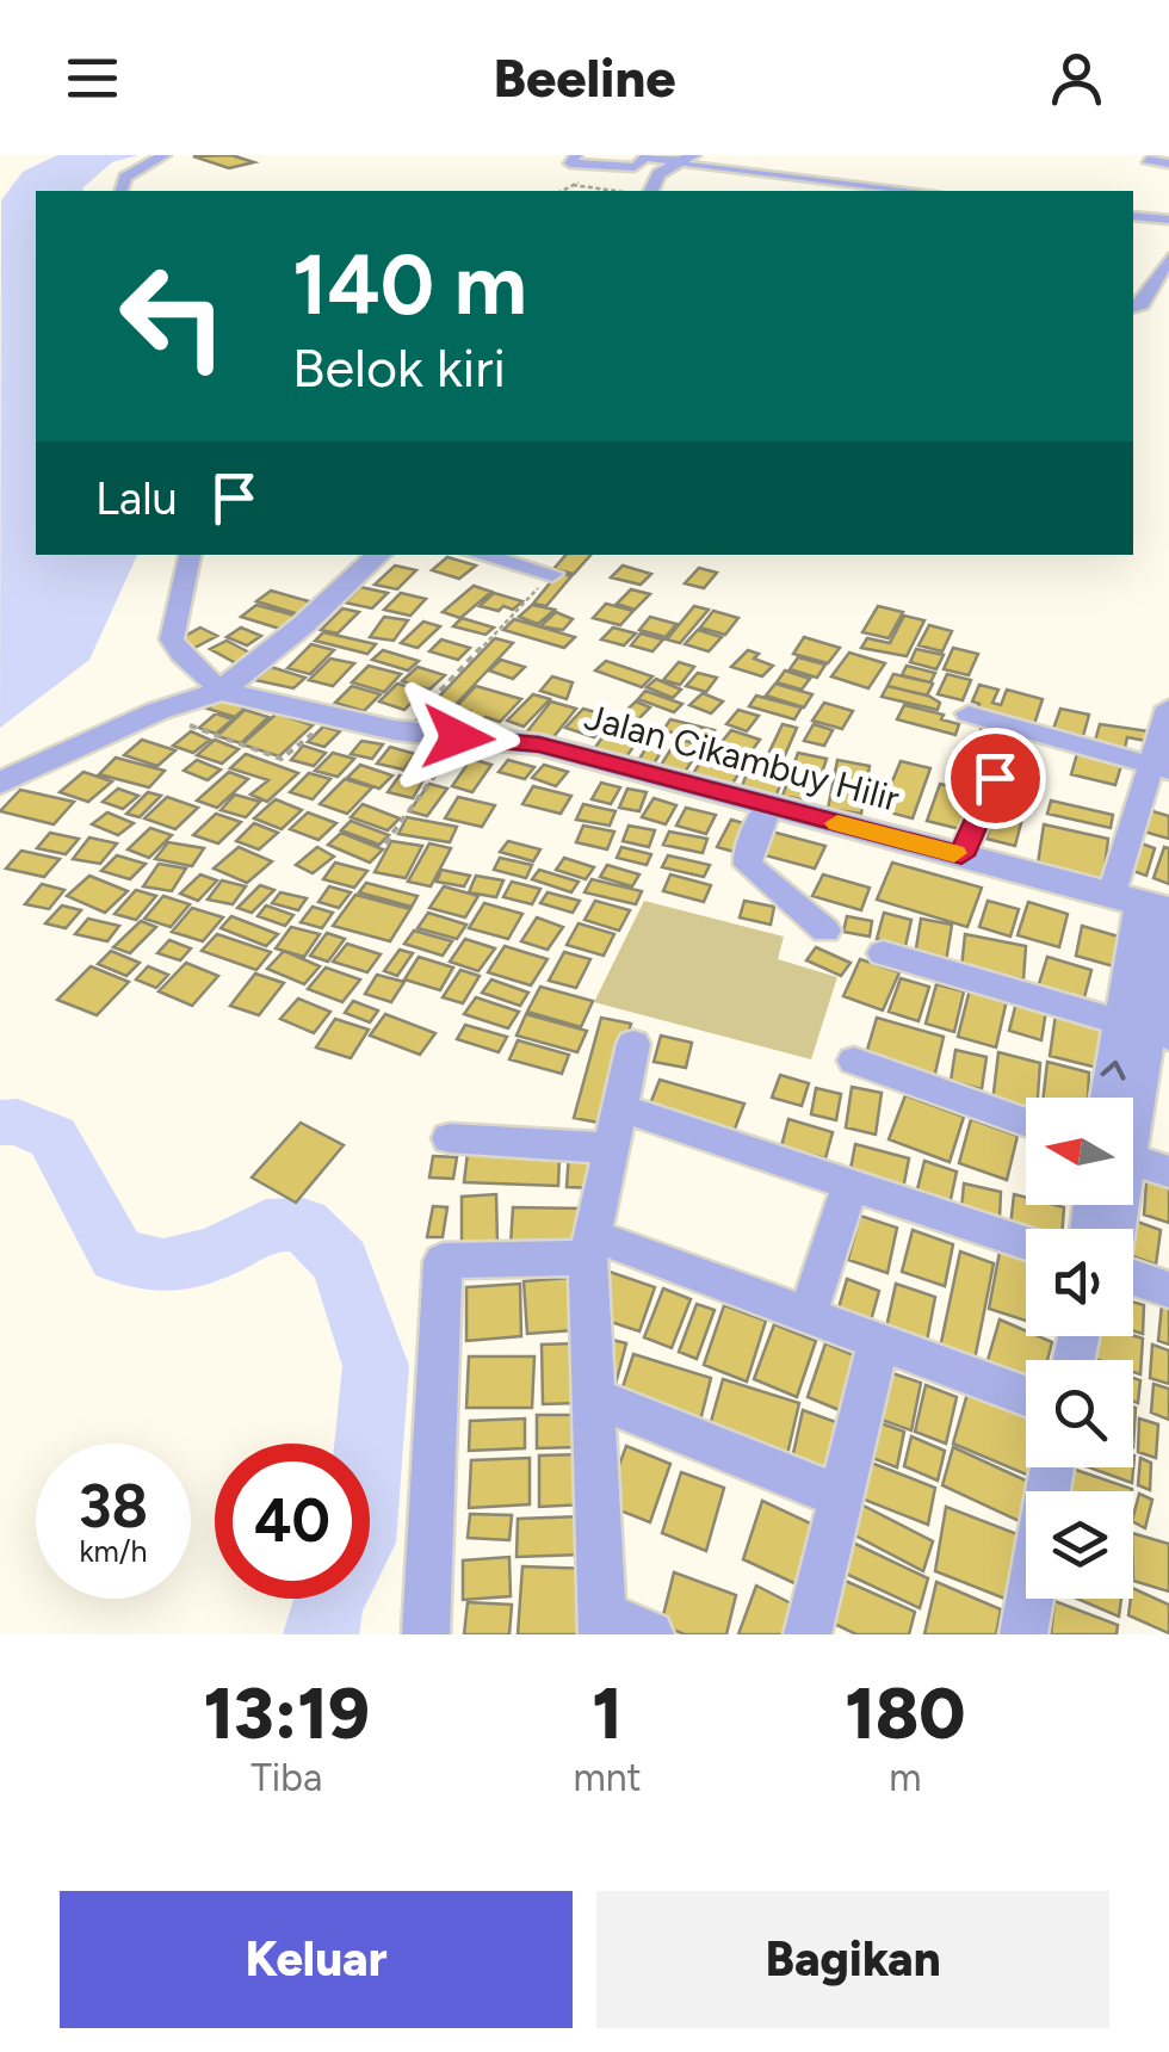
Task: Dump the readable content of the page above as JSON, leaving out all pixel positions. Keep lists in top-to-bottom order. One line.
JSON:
{"streets":{"street":["Jalan Cikambuy Hilir"]},"north":"left","page":{"header":"Beeline","turn":["140 m","Belok kiri"],"then":"Lalu","speed":"38 km/h","limit":"40","eta":["13:19","Tiba","1","mnt","180","m"],"buttons":["Keluar","Bagikan"]}}
